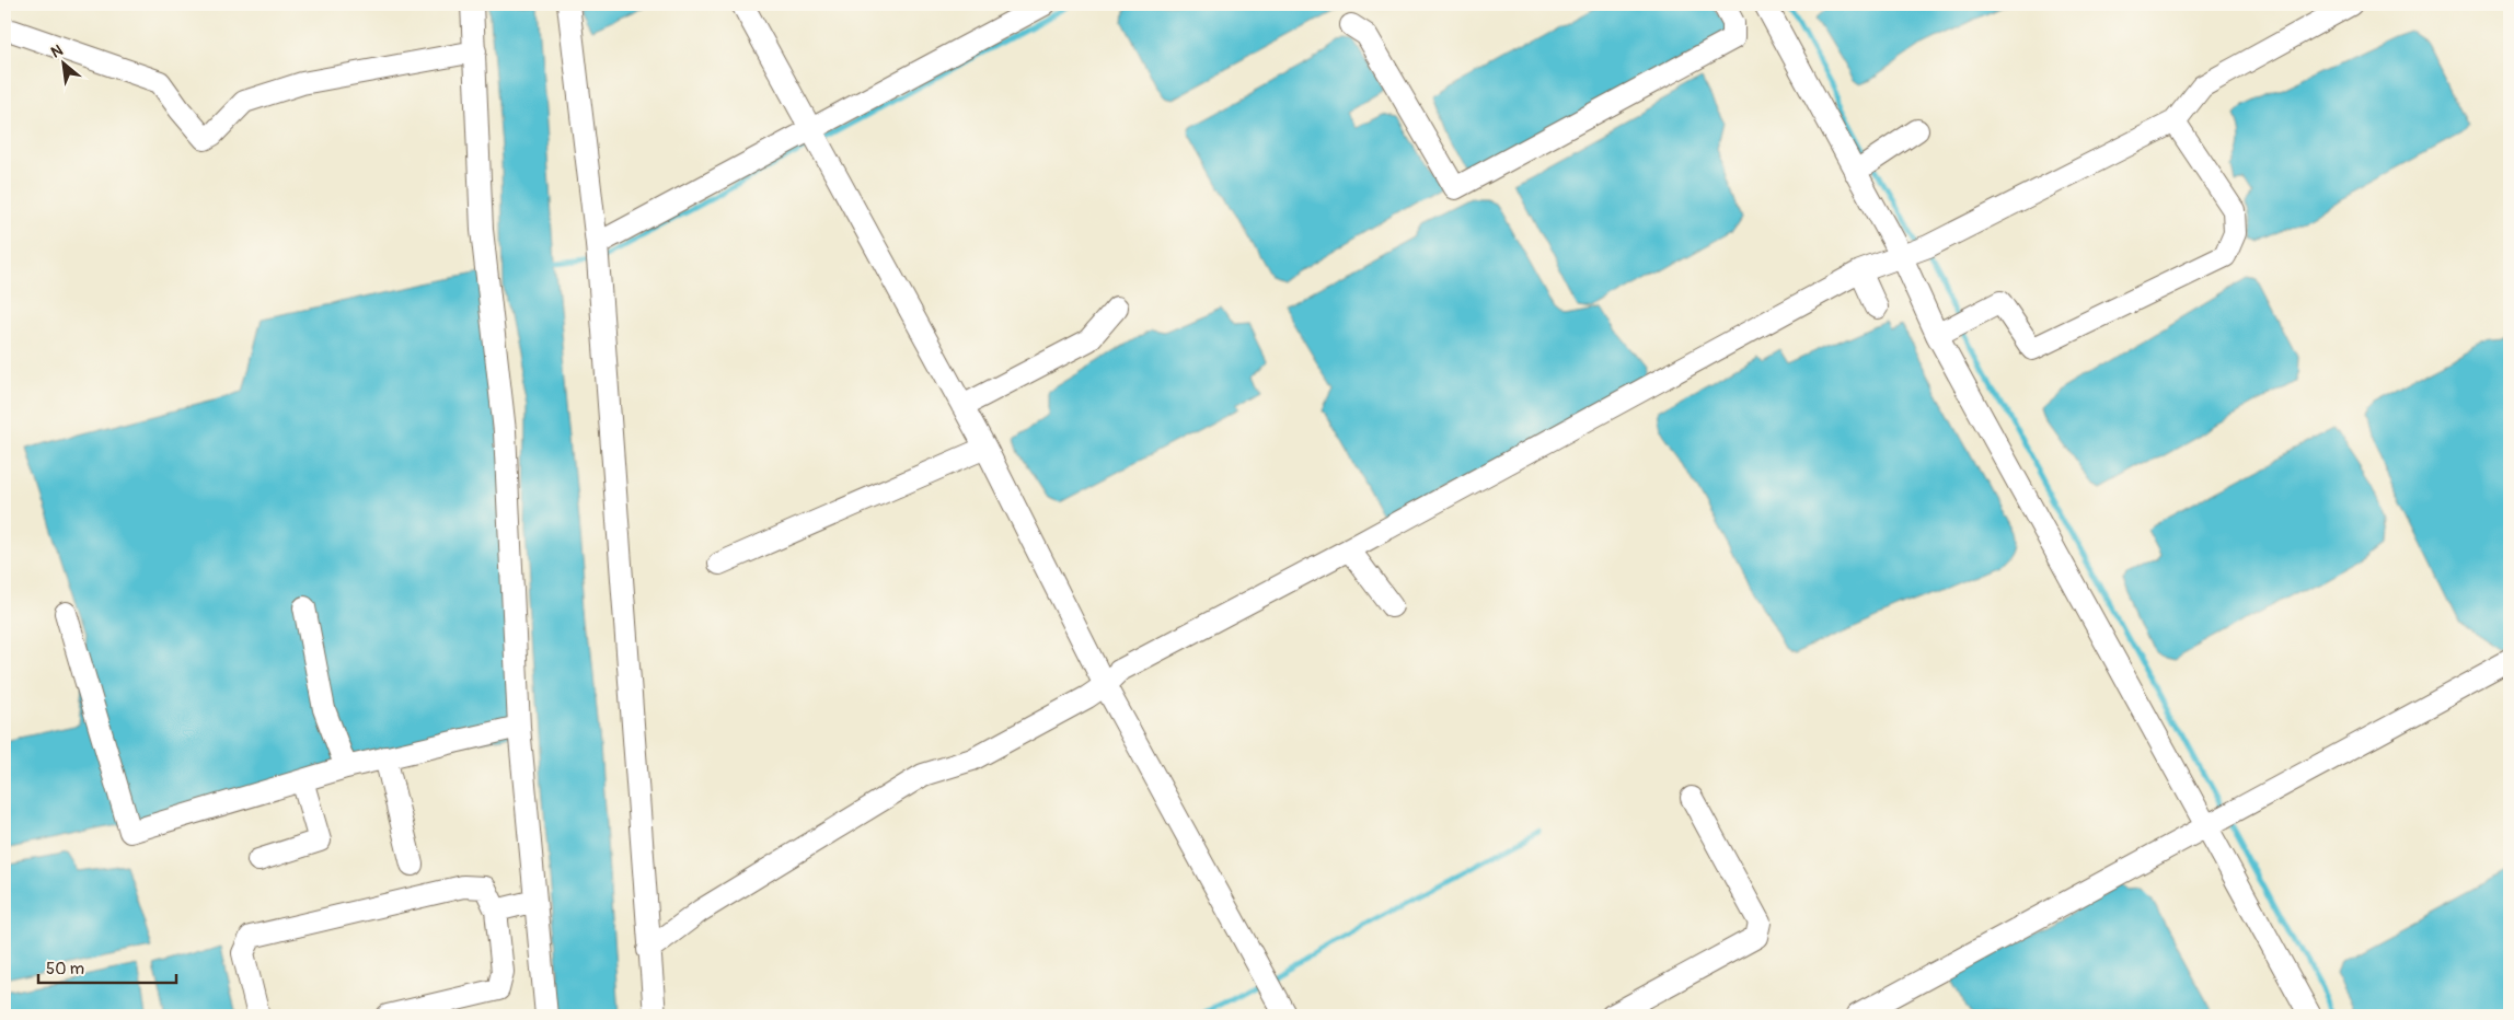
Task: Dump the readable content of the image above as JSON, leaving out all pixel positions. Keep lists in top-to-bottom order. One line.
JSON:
{"scale_bar":"50 m","north":"top left"}
